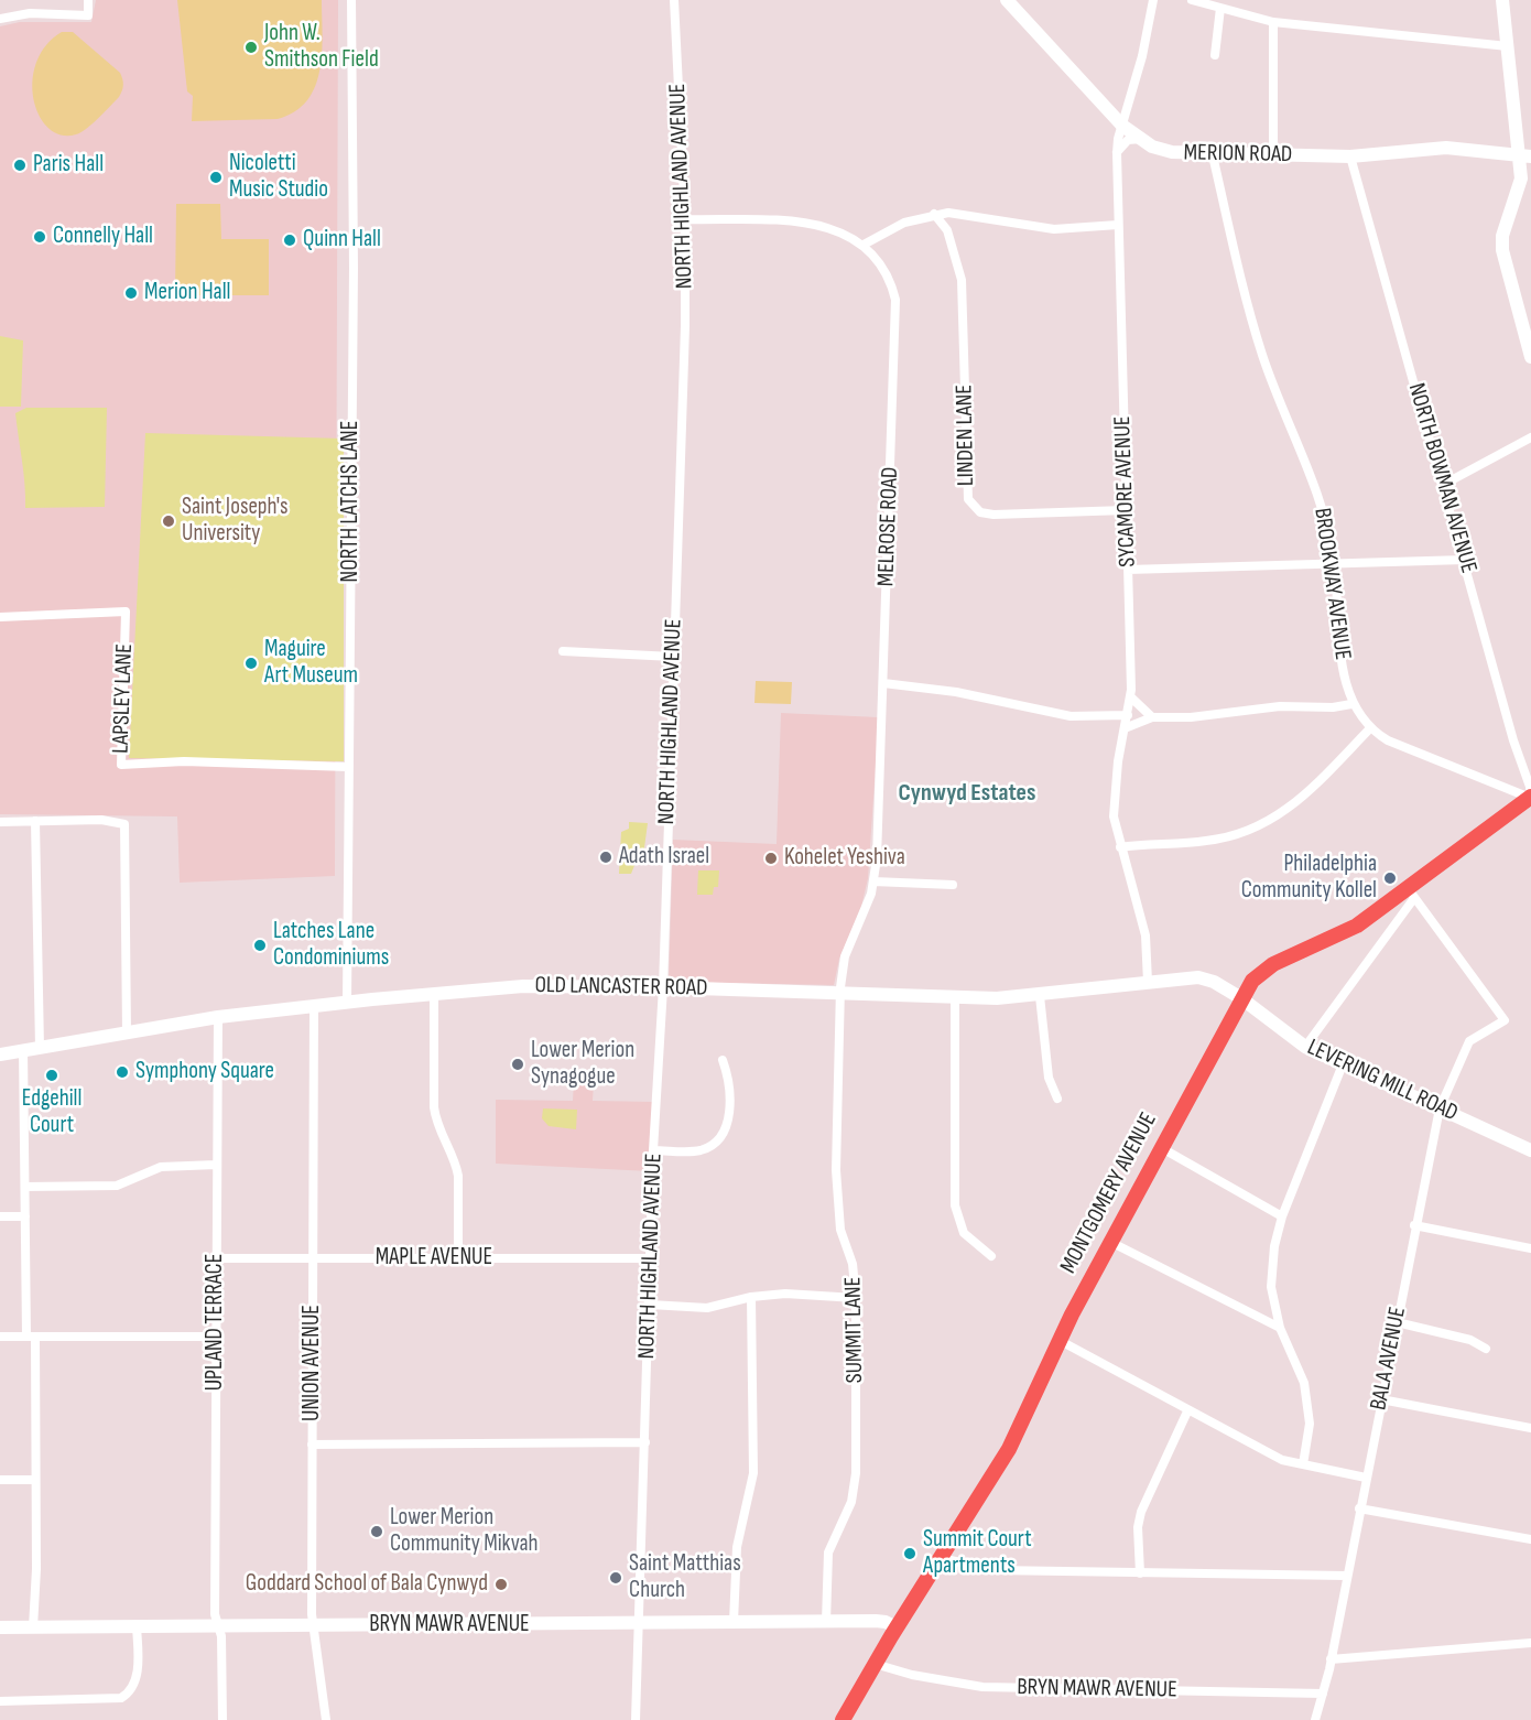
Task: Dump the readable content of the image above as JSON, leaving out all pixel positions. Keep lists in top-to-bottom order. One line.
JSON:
{"streets":{"main road":["MONTGOMERY AVENUE"],"street":["MERION ROAD","NORTH HIGHLAND AVENUE","LINDEN LANE","NORTH BOWMAN AVENUE","SYCAMORE AVENUE","NORTH LATCHS LANE","MELROSE ROAD","BROOKWAY AVENUE","LAPSLEY LANE","OLD LANCASTER ROAD","LEVERING MILL ROAD","MAPLE AVENUE","UPLAND TERRACE","SUMMIT LANE","BALA AVENUE","UNION AVENUE","BRYN MAWR AVENUE"]},"crossings":[["MERION ROAD","NORTH BOWMAN AVENUE"],["MERION ROAD","SYCAMORE AVENUE"],["MERION ROAD","BROOKWAY AVENUE"],["NORTH HIGHLAND AVENUE","MELROSE ROAD"],["NORTH HIGHLAND AVENUE","OLD LANCASTER ROAD"],["NORTH HIGHLAND AVENUE","MAPLE AVENUE"],["NORTH HIGHLAND AVENUE","BRYN MAWR AVENUE"],["LINDEN LANE","SYCAMORE AVENUE"],["NORTH BOWMAN AVENUE","BROOKWAY AVENUE"],["NORTH BOWMAN AVENUE","MONTGOMERY AVENUE"],["SYCAMORE AVENUE","OLD LANCASTER ROAD"],["NORTH LATCHS LANE","LAPSLEY LANE"],["NORTH LATCHS LANE","OLD LANCASTER ROAD"],["MELROSE ROAD","OLD LANCASTER ROAD"],["MELROSE ROAD","SUMMIT LANE"],["BROOKWAY AVENUE","MONTGOMERY AVENUE"],["OLD LANCASTER ROAD","LEVERING MILL ROAD"],["OLD LANCASTER ROAD","MONTGOMERY AVENUE"],["OLD LANCASTER ROAD","UPLAND TERRACE"],["OLD LANCASTER ROAD","SUMMIT LANE"],["OLD LANCASTER ROAD","UNION AVENUE"],["LEVERING MILL ROAD","MONTGOMERY AVENUE"],["LEVERING MILL ROAD","BALA AVENUE"],["MONTGOMERY AVENUE","BALA AVENUE"],["MONTGOMERY AVENUE","BRYN MAWR AVENUE"],["MAPLE AVENUE","UPLAND TERRACE"],["MAPLE AVENUE","UNION AVENUE"],["UPLAND TERRACE","BRYN MAWR AVENUE"],["SUMMIT LANE","BRYN MAWR AVENUE"],["BALA AVENUE","BRYN MAWR AVENUE"],["UNION AVENUE","BRYN MAWR AVENUE"]],"districts":["Cynwyd Estates"],"places":["John W. Smithson Field","Paris Hall","Nicoletti Music Studio","Connelly Hall","Quinn Hall","Merion Hall","Saint Joseph's University","Maguire Art Museum","Adath Israel","Kohelet Yeshiva","Philadelphia Community Kollel","Latches Lane Condominiums","Lower Merion Synagogue","Symphony Square","Edgehill Court","Lower Merion Community Mikvah","Summit Court Apartments","Saint Matthias Church","Goddard School of Bala Cynwyd"]}
